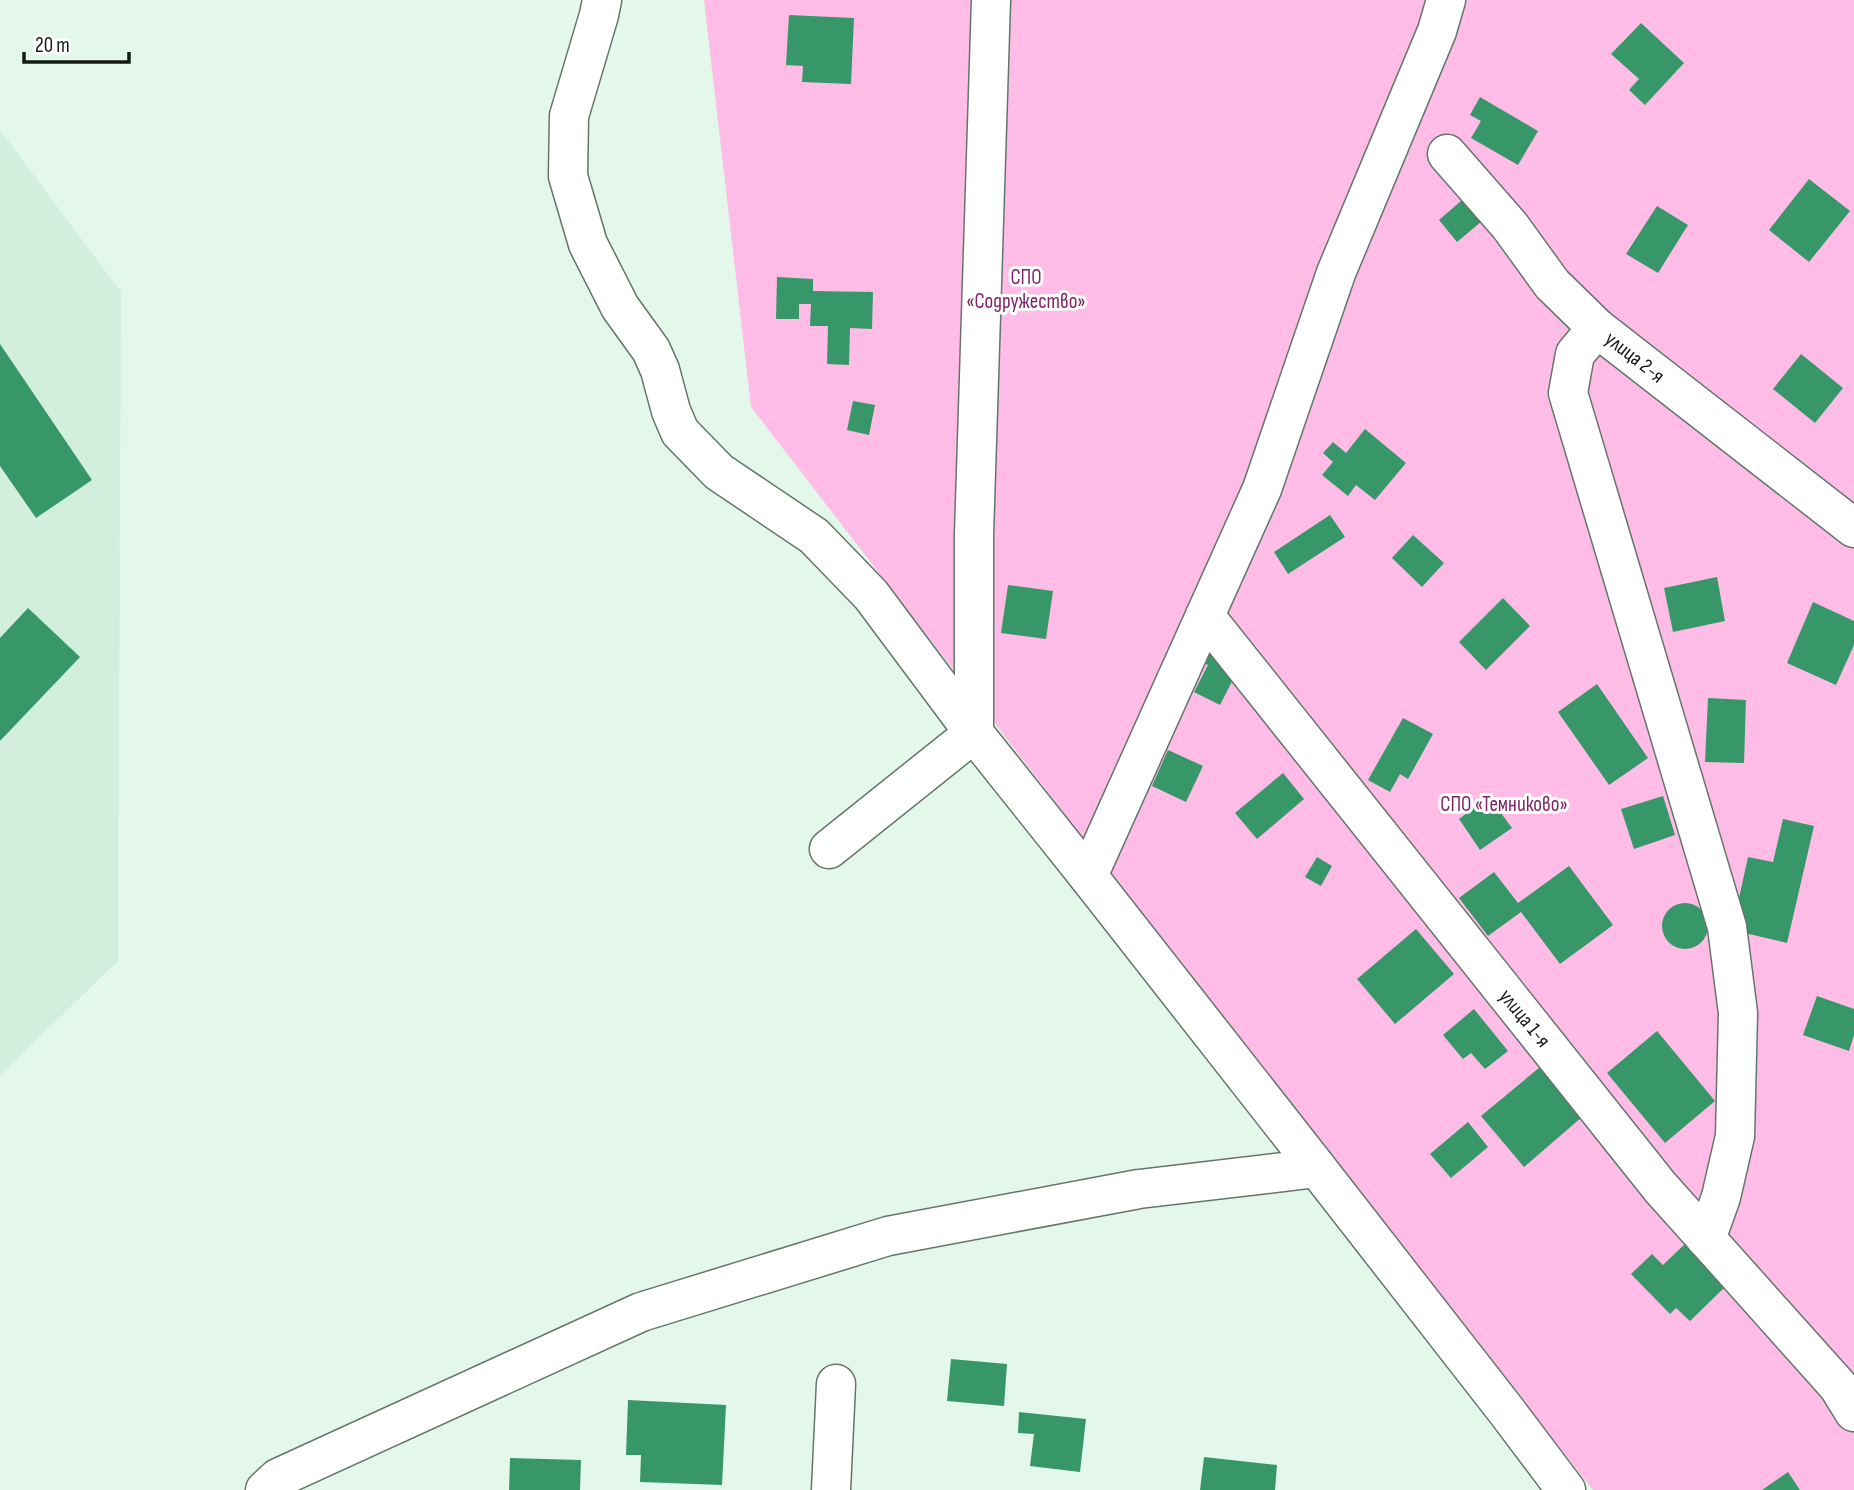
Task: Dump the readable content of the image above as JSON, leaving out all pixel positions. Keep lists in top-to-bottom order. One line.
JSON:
{"streets":{"street":["улица 2-я","улица 1-я"]},"parks":["СПО «Содружество»","СПО «Темниково»"],"scale_bar":"20 m"}
